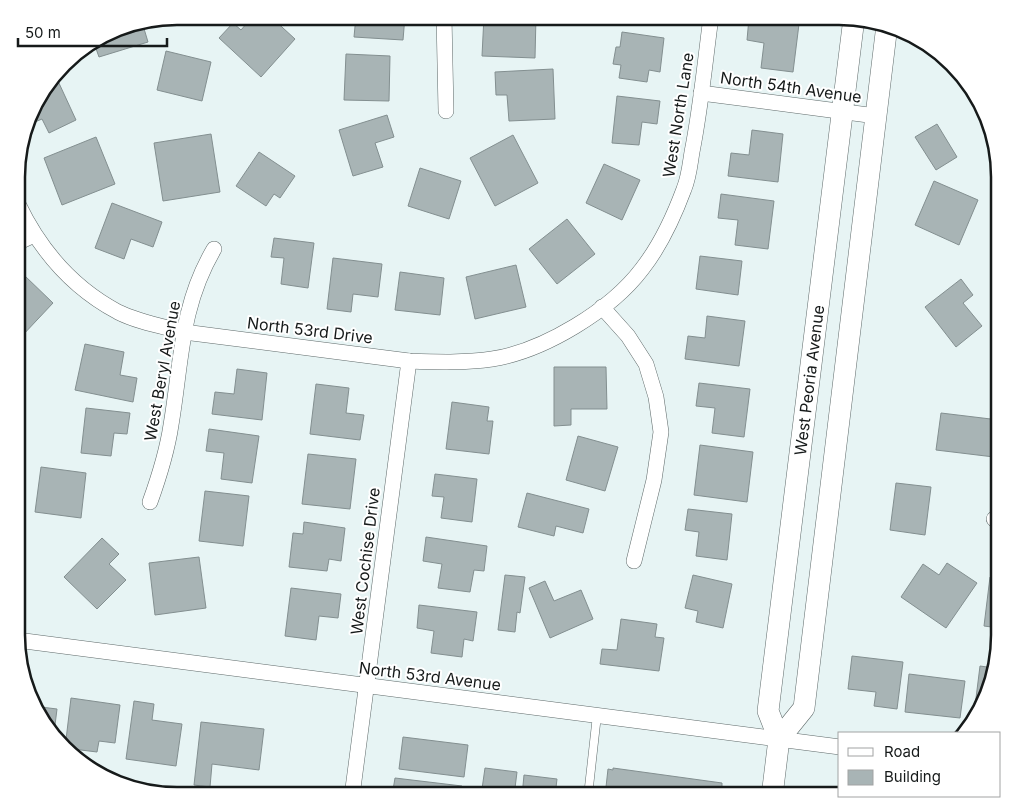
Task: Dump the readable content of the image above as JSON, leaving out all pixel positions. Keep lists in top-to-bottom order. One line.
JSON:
{"streets":{"main road":["West Peoria Avenue"],"street":["North 54th Avenue","West North Lane","North 53rd Drive","West Beryl Avenue","West Cochise Drive","North 53rd Avenue"]},"crossings":[["North 54th Avenue","West North Lane"],["North 54th Avenue","West Peoria Avenue"],["West North Lane","North 53rd Drive"],["North 53rd Drive","West Beryl Avenue"],["North 53rd Drive","West Cochise Drive"],["West Peoria Avenue","North 53rd Avenue"],["West Cochise Drive","North 53rd Avenue"]],"legend":["Road","Building"],"scale_bar":"50 m"}
